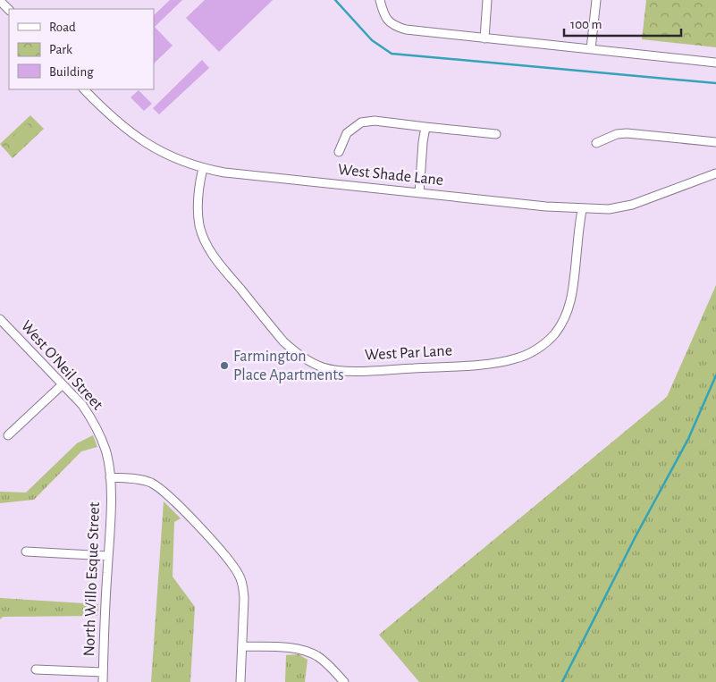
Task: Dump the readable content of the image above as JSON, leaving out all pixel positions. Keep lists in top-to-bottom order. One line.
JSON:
{"streets":{"street":["West Shade Lane","West Par Lane","West O'Neil Street","North Willo Esque Street"]},"crossings":[["West Shade Lane","West Par Lane"],["West O'Neil Street","North Willo Esque Street"]],"places":["Farmington Place Apartments"],"legend":["Road","Park","Building"],"scale_bar":"100 m"}
